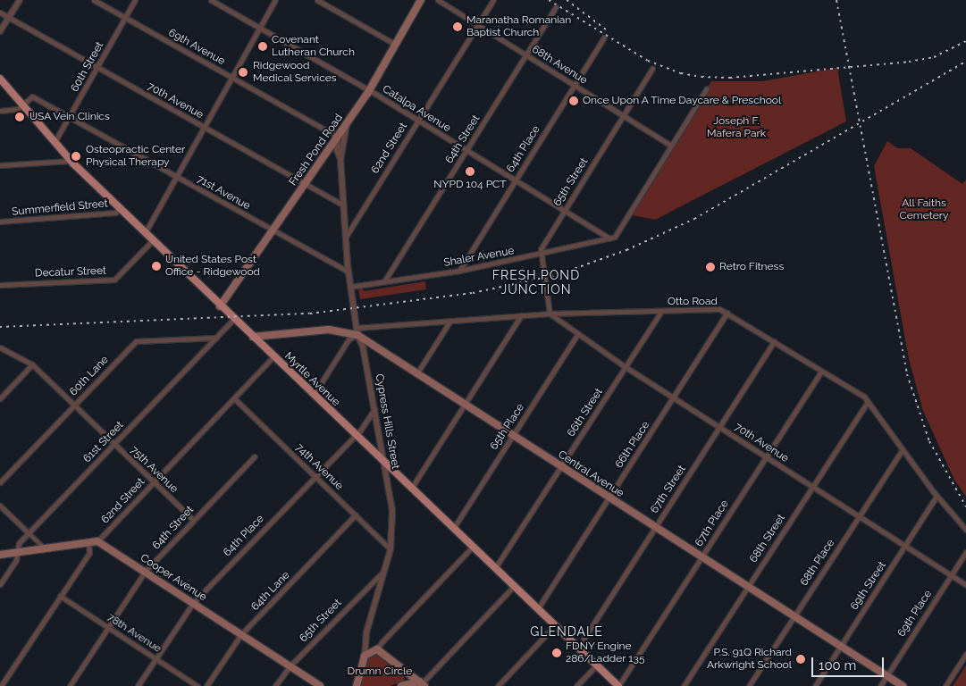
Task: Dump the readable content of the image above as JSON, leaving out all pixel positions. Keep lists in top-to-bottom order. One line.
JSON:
{"streets":{"main road":["Fresh Pond Road","Myrtle Avenue","Cypress Hills Street","Central Avenue","Cooper Avenue"],"street":["69th Avenue","68th Avenue","60th Street","70th Avenue","Catalpa Avenue","64th Street","62nd Street","64th Place","65th Street","71st Avenue","Summerfield Street","Shaler Avenue","Decatur Street","Otto Road","60th Lane","66th Street","65th Place","61st Street","66th Place","74th Avenue","75th Avenue","67th Street","67th Place","68th Street","68th Place","69th Street","64th Lane","69th Place","78th Avenue"]},"crossings":[["69th Avenue","60th Street"],["69th Avenue","Fresh Pond Road"],["69th Avenue","Cypress Hills Street"],["68th Avenue","64th Street"],["68th Avenue","62nd Street"],["68th Avenue","64th Place"],["68th Avenue","65th Street"],["60th Street","70th Avenue"],["60th Street","71st Avenue"],["60th Street","Myrtle Avenue"],["70th Avenue","Fresh Pond Road"],["70th Avenue","Otto Road"],["70th Avenue","66th Street"],["70th Avenue","Cypress Hills Street"],["70th Avenue","65th Place"],["70th Avenue","66th Place"],["70th Avenue","67th Street"],["70th Avenue","67th Place"],["70th Avenue","68th Street"],["70th Avenue","68th Place"],["70th Avenue","69th Street"],["70th Avenue","69th Place"],["Catalpa Avenue","64th Street"],["Catalpa Avenue","62nd Street"],["Catalpa Avenue","64th Place"],["Catalpa Avenue","Fresh Pond Road"],["Catalpa Avenue","65th Street"],["Catalpa Avenue","Shaler Avenue"],["64th Street","Shaler Avenue"],["64th Street","75th Avenue"],["64th Street","Cooper Avenue"],["64th Street","78th Avenue"],["62nd Street","Myrtle Avenue"],["62nd Street","Cypress Hills Street"],["62nd Street","74th Avenue"],["62nd Street","75th Avenue"],["62nd Street","Cooper Avenue"],["64th Place","Shaler Avenue"],["64th Place","Myrtle Avenue"],["64th Place","Cypress Hills Street"],["64th Place","74th Avenue"],["64th Place","Cooper Avenue"],["64th Place","78th Avenue"],["Fresh Pond Road","71st Avenue"],["Fresh Pond Road","Myrtle Avenue"],["Fresh Pond Road","Cypress Hills Street"],["65th Street","Shaler Avenue"],["65th Street","Cypress Hills Street"],["65th Street","Cooper Avenue"],["71st Avenue","Myrtle Avenue"],["71st Avenue","Cypress Hills Street"],["Summerfield Street","Myrtle Avenue"],["Shaler Avenue","Cypress Hills Street"],["Decatur Street","Myrtle Avenue"],["Otto Road","66th Street"],["Otto Road","Cypress Hills Street"],["Otto Road","66th Place"],["Otto Road","Central Avenue"],["Otto Road","67th Street"],["Otto Road","67th Place"],["Otto Road","68th Street"],["Otto Road","68th Place"],["Otto Road","69th Street"],["60th Lane","61st Street"],["60th Lane","75th Avenue"],["Myrtle Avenue","66th Street"],["Myrtle Avenue","Cypress Hills Street"],["Myrtle Avenue","65th Place"],["Myrtle Avenue","61st Street"],["Myrtle Avenue","66th Place"],["Myrtle Avenue","Central Avenue"],["Myrtle Avenue","67th Street"],["Myrtle Avenue","67th Place"],["66th Street","Central Avenue"],["Cypress Hills Street","74th Avenue"],["Cypress Hills Street","Central Avenue"],["65th Place","Central Avenue"],["61st Street","75th Avenue"],["66th Place","Central Avenue"],["74th Avenue","64th Lane"],["Central Avenue","67th Street"],["Central Avenue","67th Place"],["Central Avenue","68th Street"],["Central Avenue","68th Place"],["Central Avenue","69th Street"],["Central Avenue","69th Place"],["Cooper Avenue","64th Lane"]],"districts":["FRESH POND JUNCTION","GLENDALE"],"parks":["Joseph F. Mafera Park","All Faiths Cemetery","Drumn Circle"],"places":["Maranatha Romanian Baptist Church","Covenant Lutheran Church","Ridgewood Medical Services","Once Upon A Time Daycare & Preschool","USA Vein Clinics","Osteopractic Center Physical Therapy","NYPD 104 PCT","United States Post Office - Ridgewood","Retro Fitness","FDNY Engine 286/Ladder 135","P.S. 91Q Richard Arkwright School"],"scale_bar":"100 m"}
